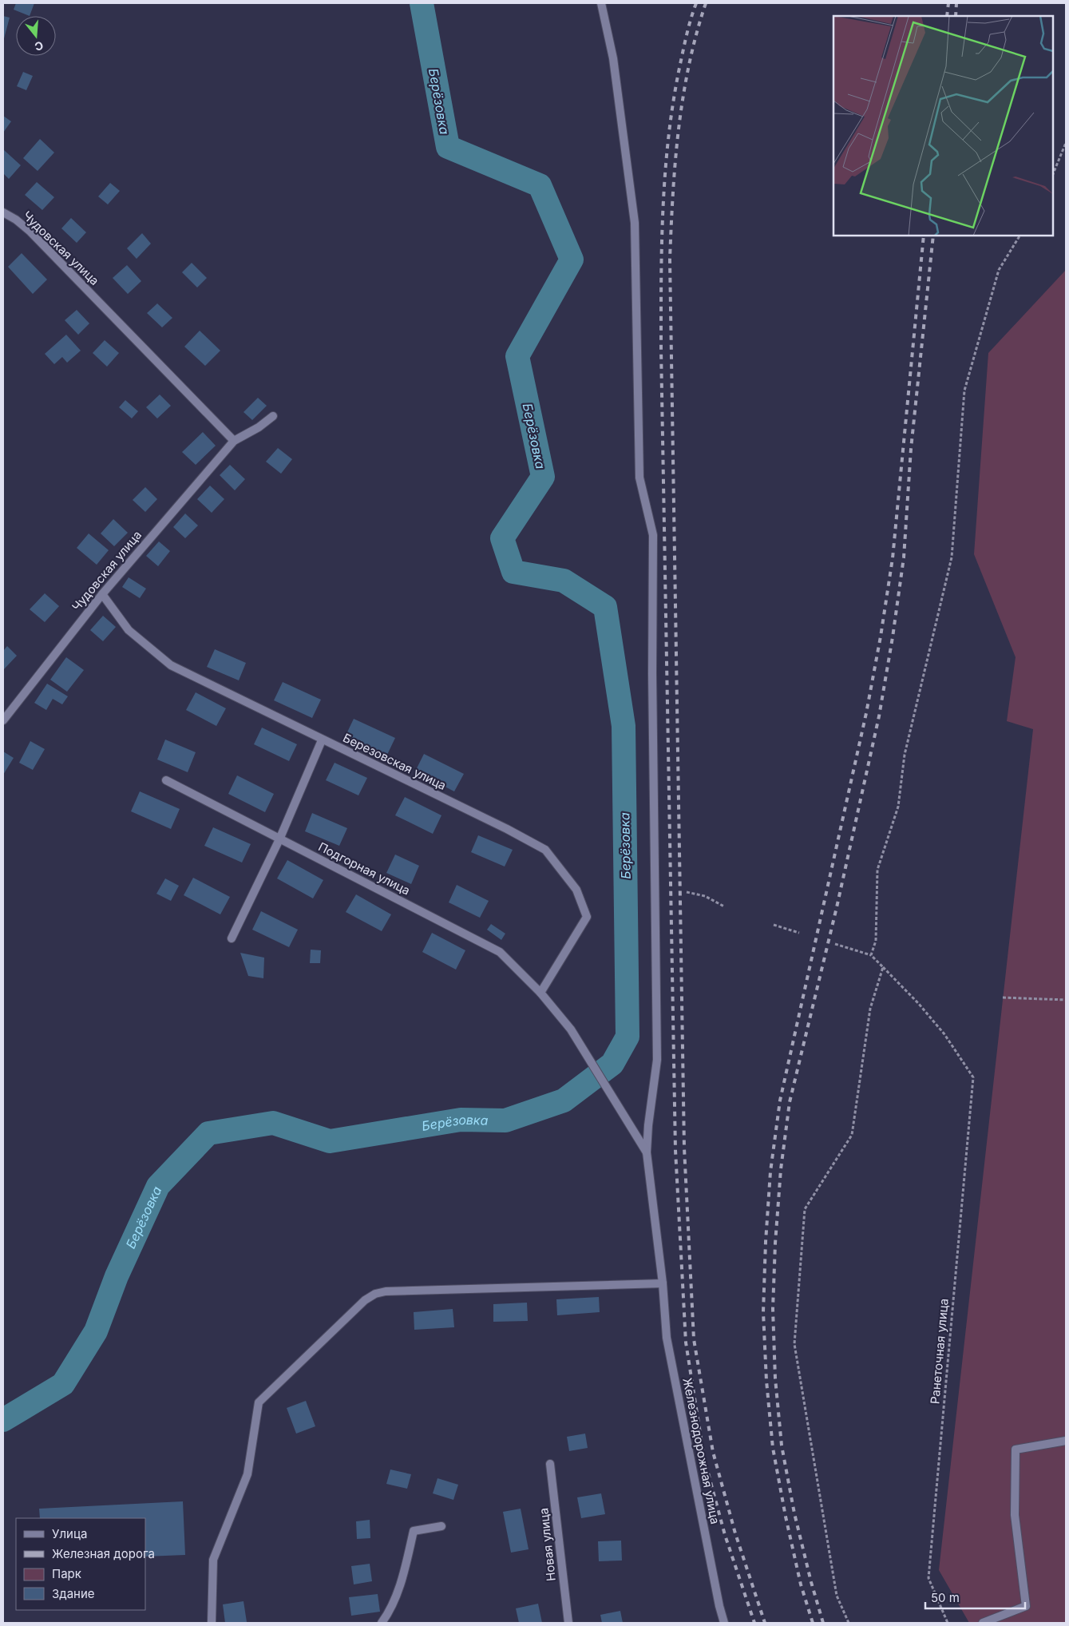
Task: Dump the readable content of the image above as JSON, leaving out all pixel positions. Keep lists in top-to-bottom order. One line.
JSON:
{"streets":{"street":["Чудовская улица","Березовская улица","Подгорная улица","Железнодорожная улица","Новая улица"],"path":["Ранеточная улица"]},"crossings":[["Чудовская улица","Березовская улица"],["Березовская улица","Подгорная улица"],["Подгорная улица","Железнодорожная улица"]],"water":["Берёзовка"],"legend":["Улица","Железная дорога","Парк","Здание"],"scale_bar":"50 m","north":"bottom"}
